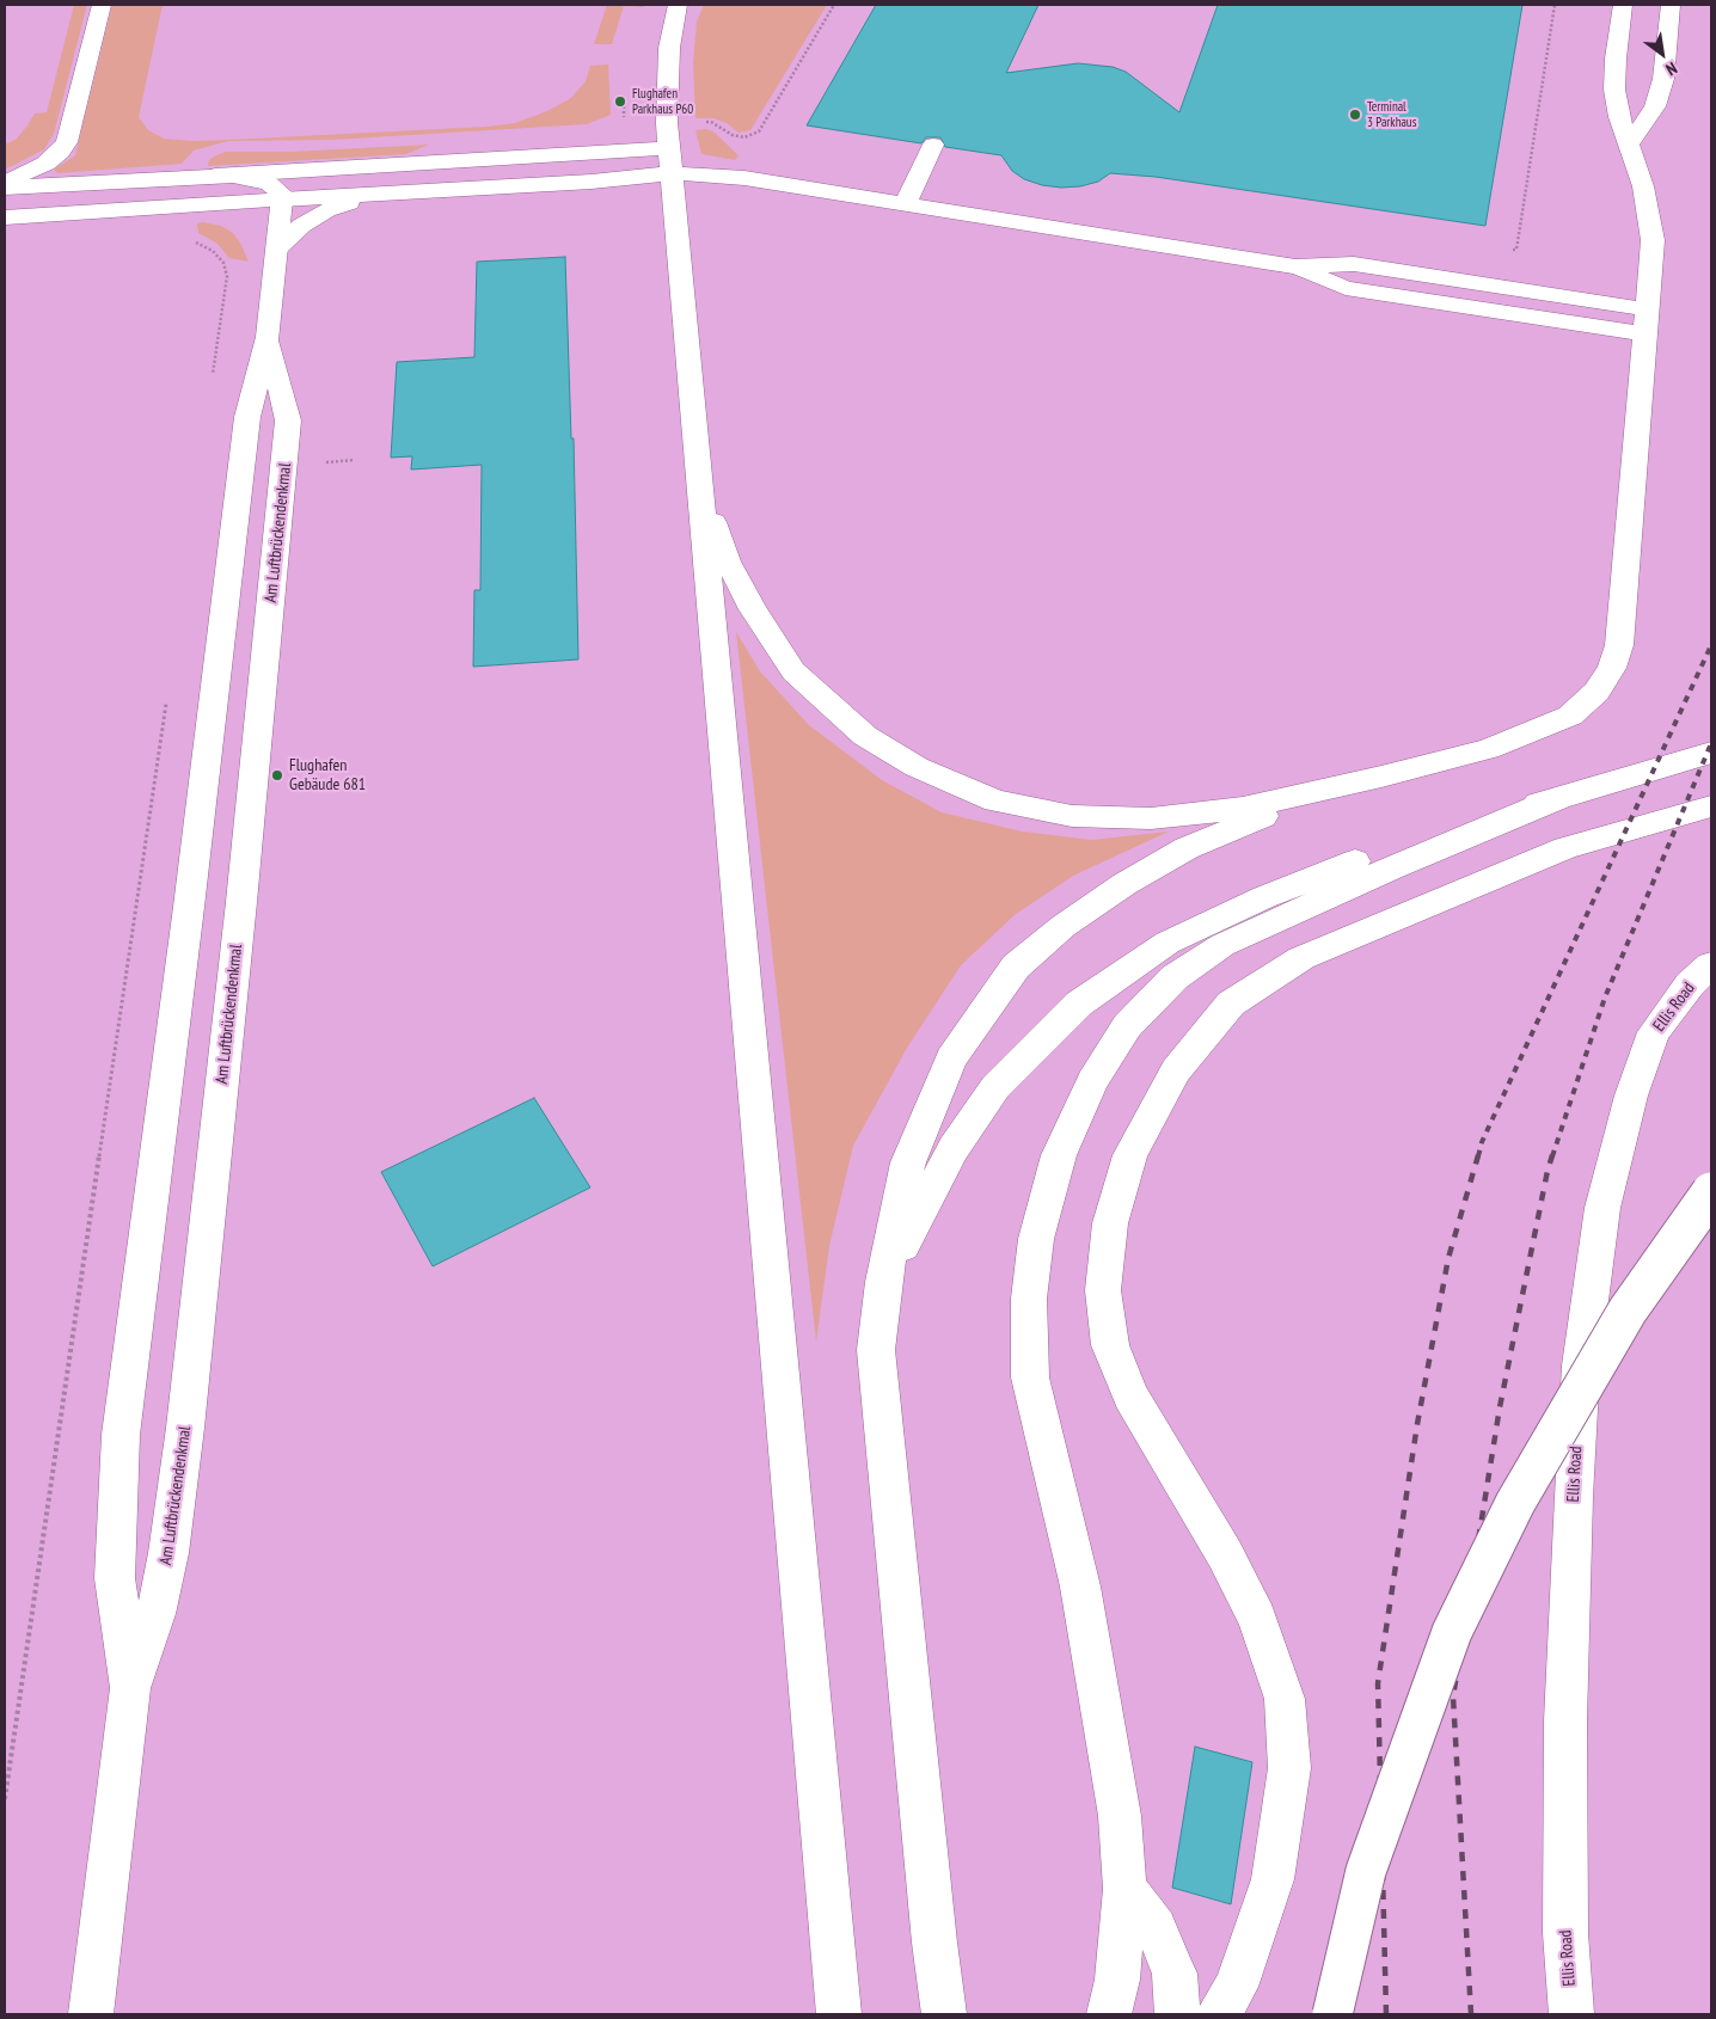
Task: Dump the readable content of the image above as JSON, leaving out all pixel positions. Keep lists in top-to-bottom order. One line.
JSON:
{"streets":{"street":["Am Luftbrückendenkmal","Ellis Road"]},"places":["Flughafen Parkhaus P60","Terminal 3 Parkhaus","Flughafen Gebäude 681"],"north":"bottom right"}
